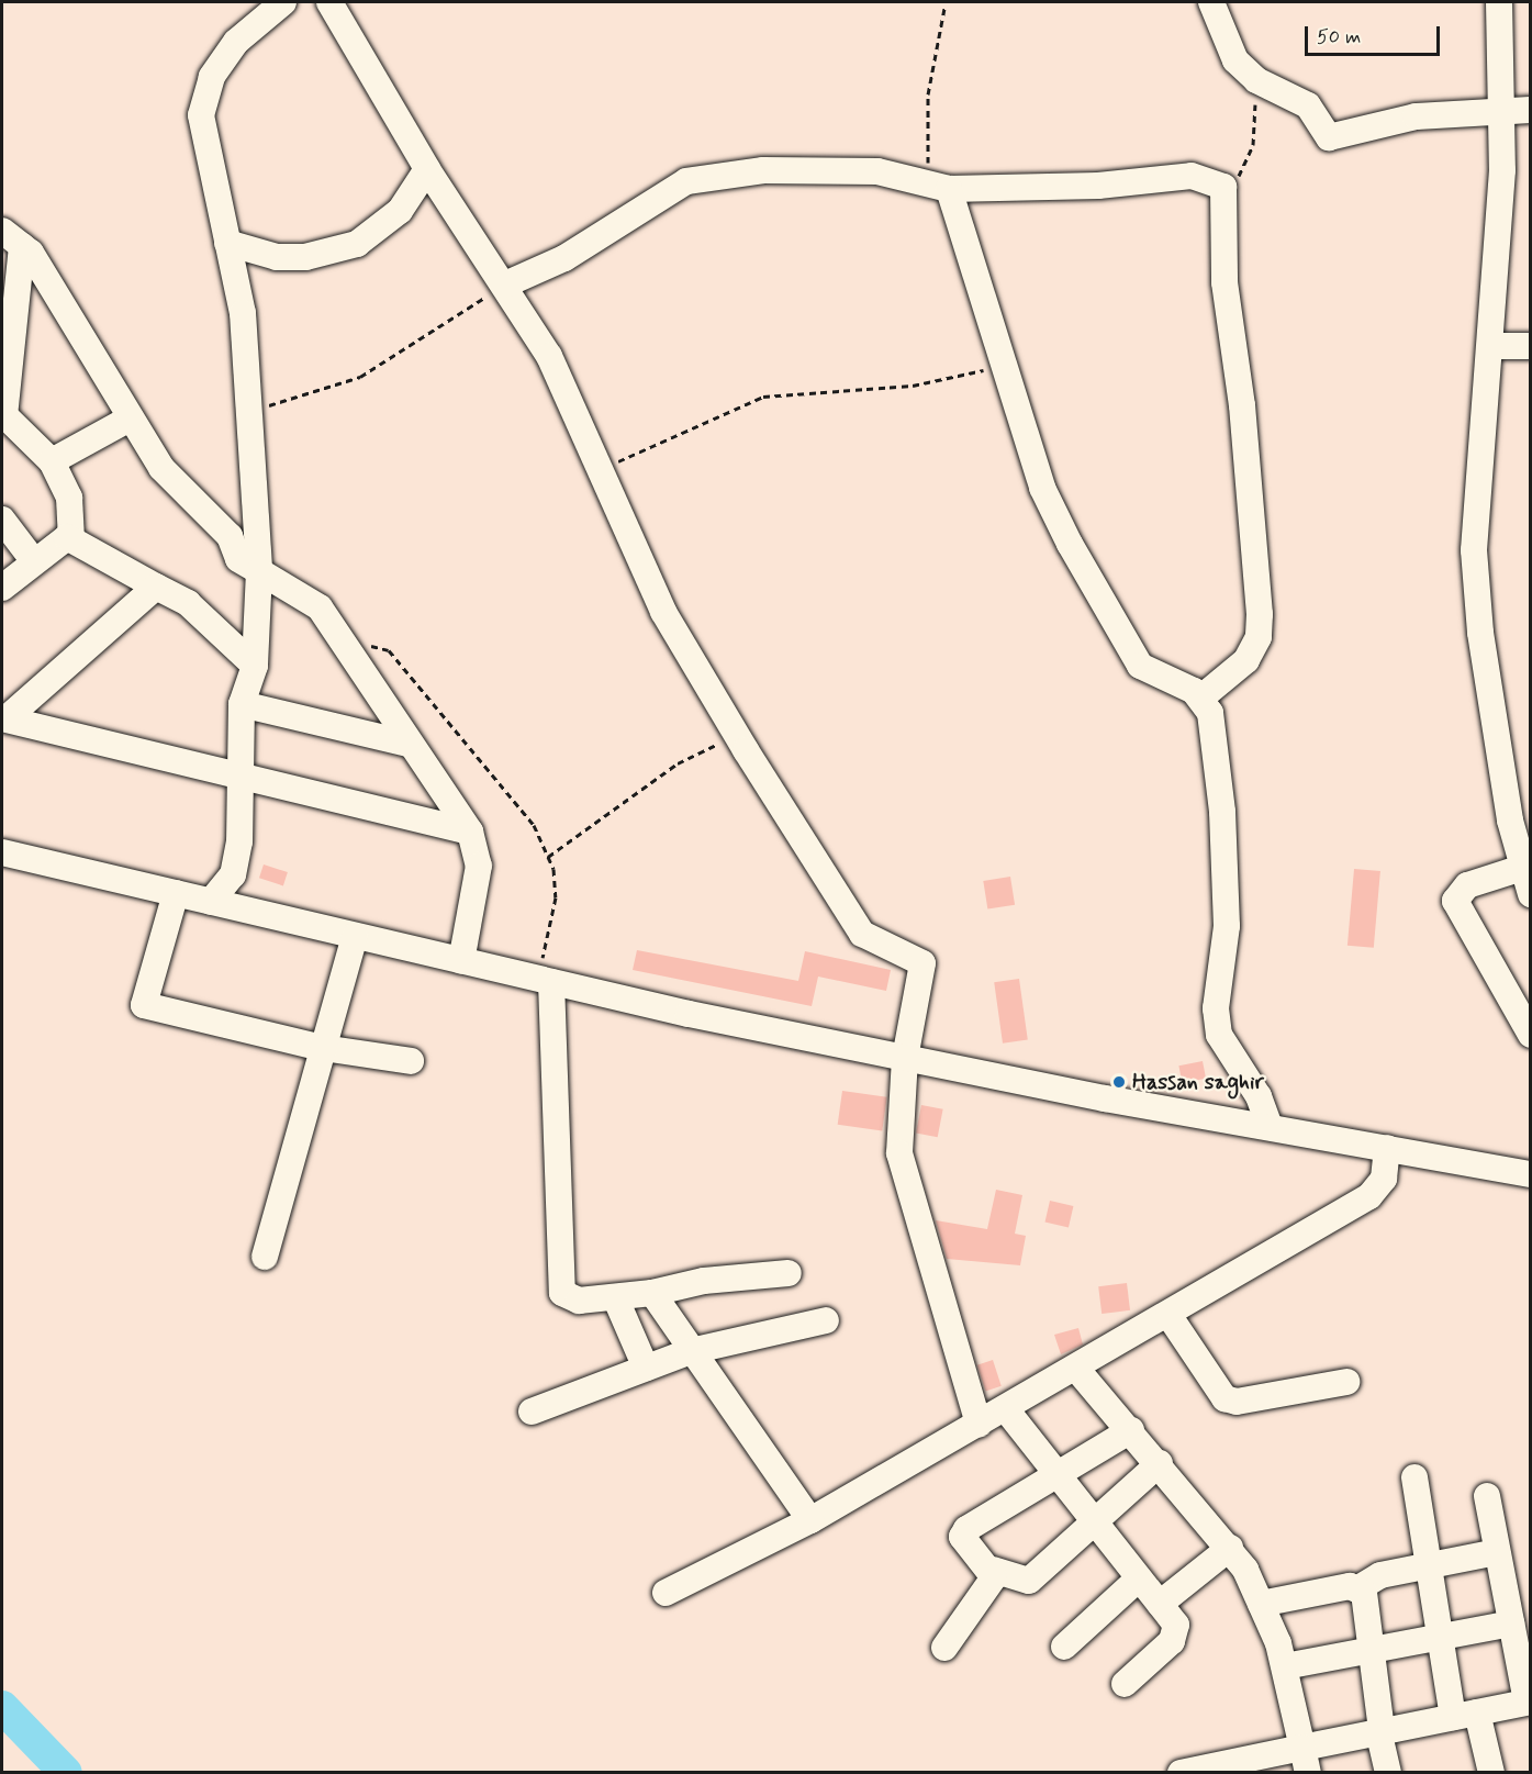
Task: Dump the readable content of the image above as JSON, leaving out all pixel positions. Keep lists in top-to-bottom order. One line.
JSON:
{"places":["Hassan saghir"],"scale_bar":"50 m"}
